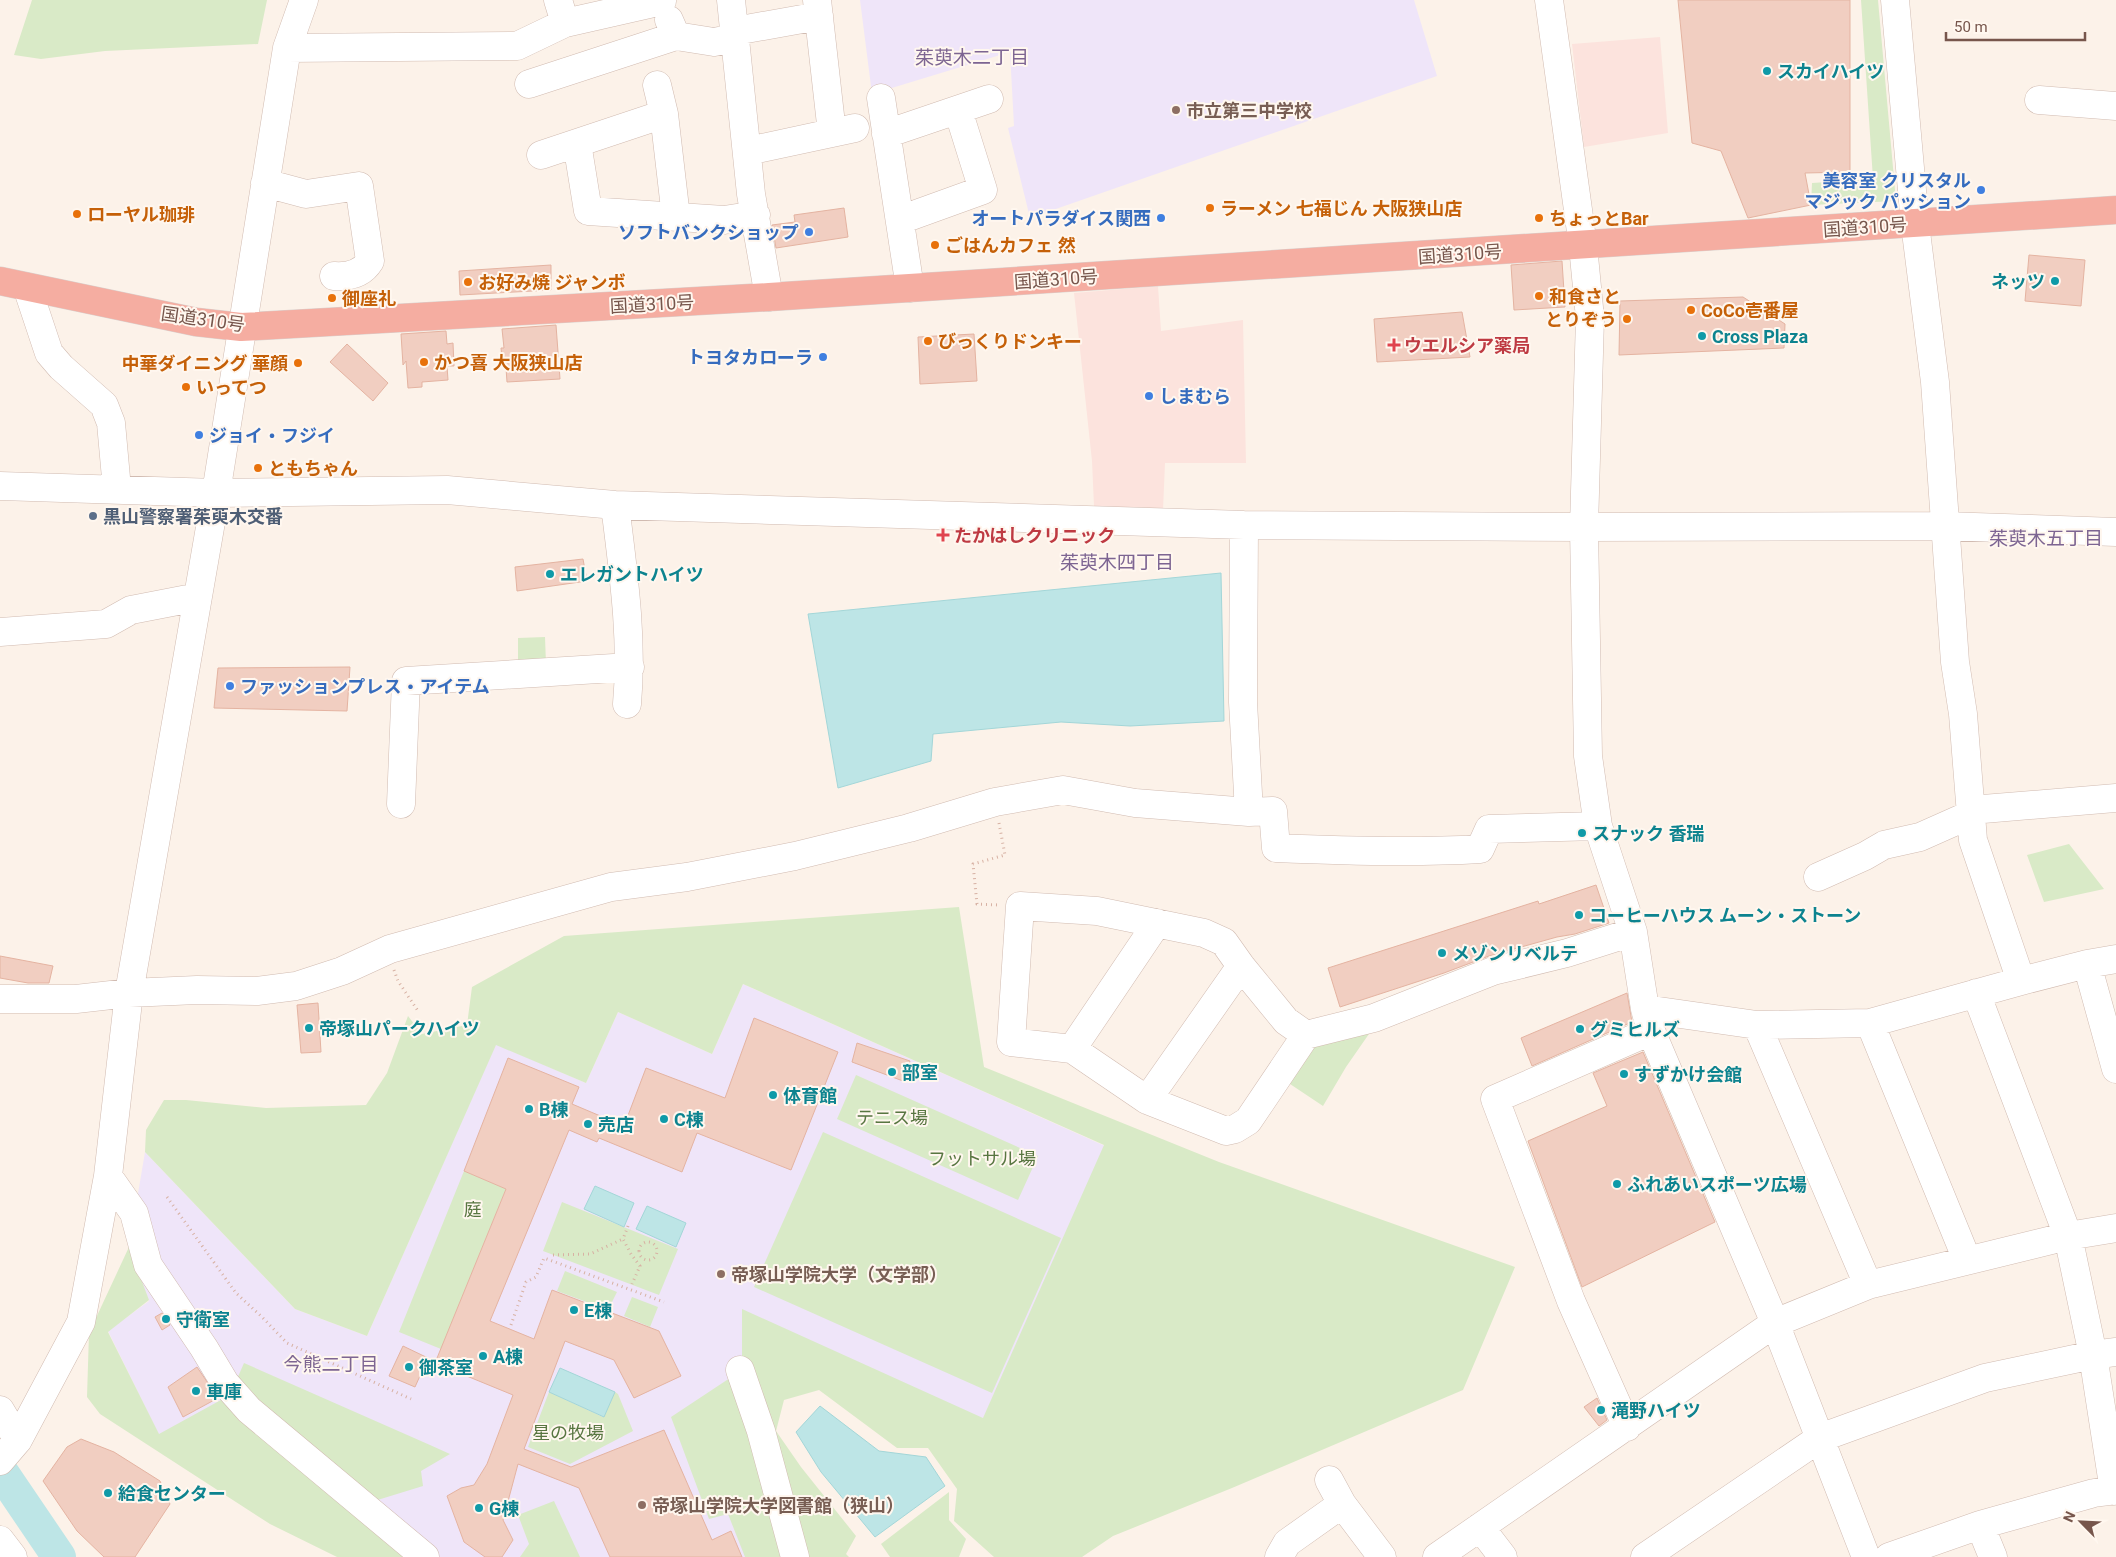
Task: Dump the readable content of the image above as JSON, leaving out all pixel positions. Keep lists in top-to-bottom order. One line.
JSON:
{"streets":{"highway":["国道310号"]},"districts":["茱萸木二丁目","茱萸木五丁目","茱萸木四丁目","今熊二丁目"],"parks":["テニス場","フットサル場","庭","星の牧場"],"places":{"other":["スカイハイツ","市立第三中学校","美容室 クリスタル マジック パッション","ラーメン 七福じん 大阪狭山店","ローヤル珈琲","オートパラダイス関西","ちょっとBar","ソフトバンクショップ","ごはんカフェ 然","ネッツ","お好み焼 ジャンボ","和食さと","御座礼","CoCo壱番屋","とりぞう","Cross Plaza","びっくりドンキー","トヨタカローラ","かつ喜 大阪狭山店","中華ダイニング 華顔","いってつ","しまむら","ジョイ・フジイ","ともちゃん","黒山警察署茱萸木交番","エレガントハイツ","ファッションプレス・アイテム","スナック 香瑞","コーヒーハウス ムーン・ストーン","メゾンリベルテ","帝塚山パークハイツ","グミヒルズ","部室","すずかけ会館","体育館","B棟","C棟","売店","ふれあいスポーツ広場","帝塚山学院大学（文学部）","E棟","守衛室","A棟","御茶室","車庫","滝野ハイツ","給食センター","帝塚山学院大学図書館（狭山）","G棟"],"health":["ウエルシア薬局","たかはしクリニック"]},"scale_bar":"50 m","north":"top left"}
